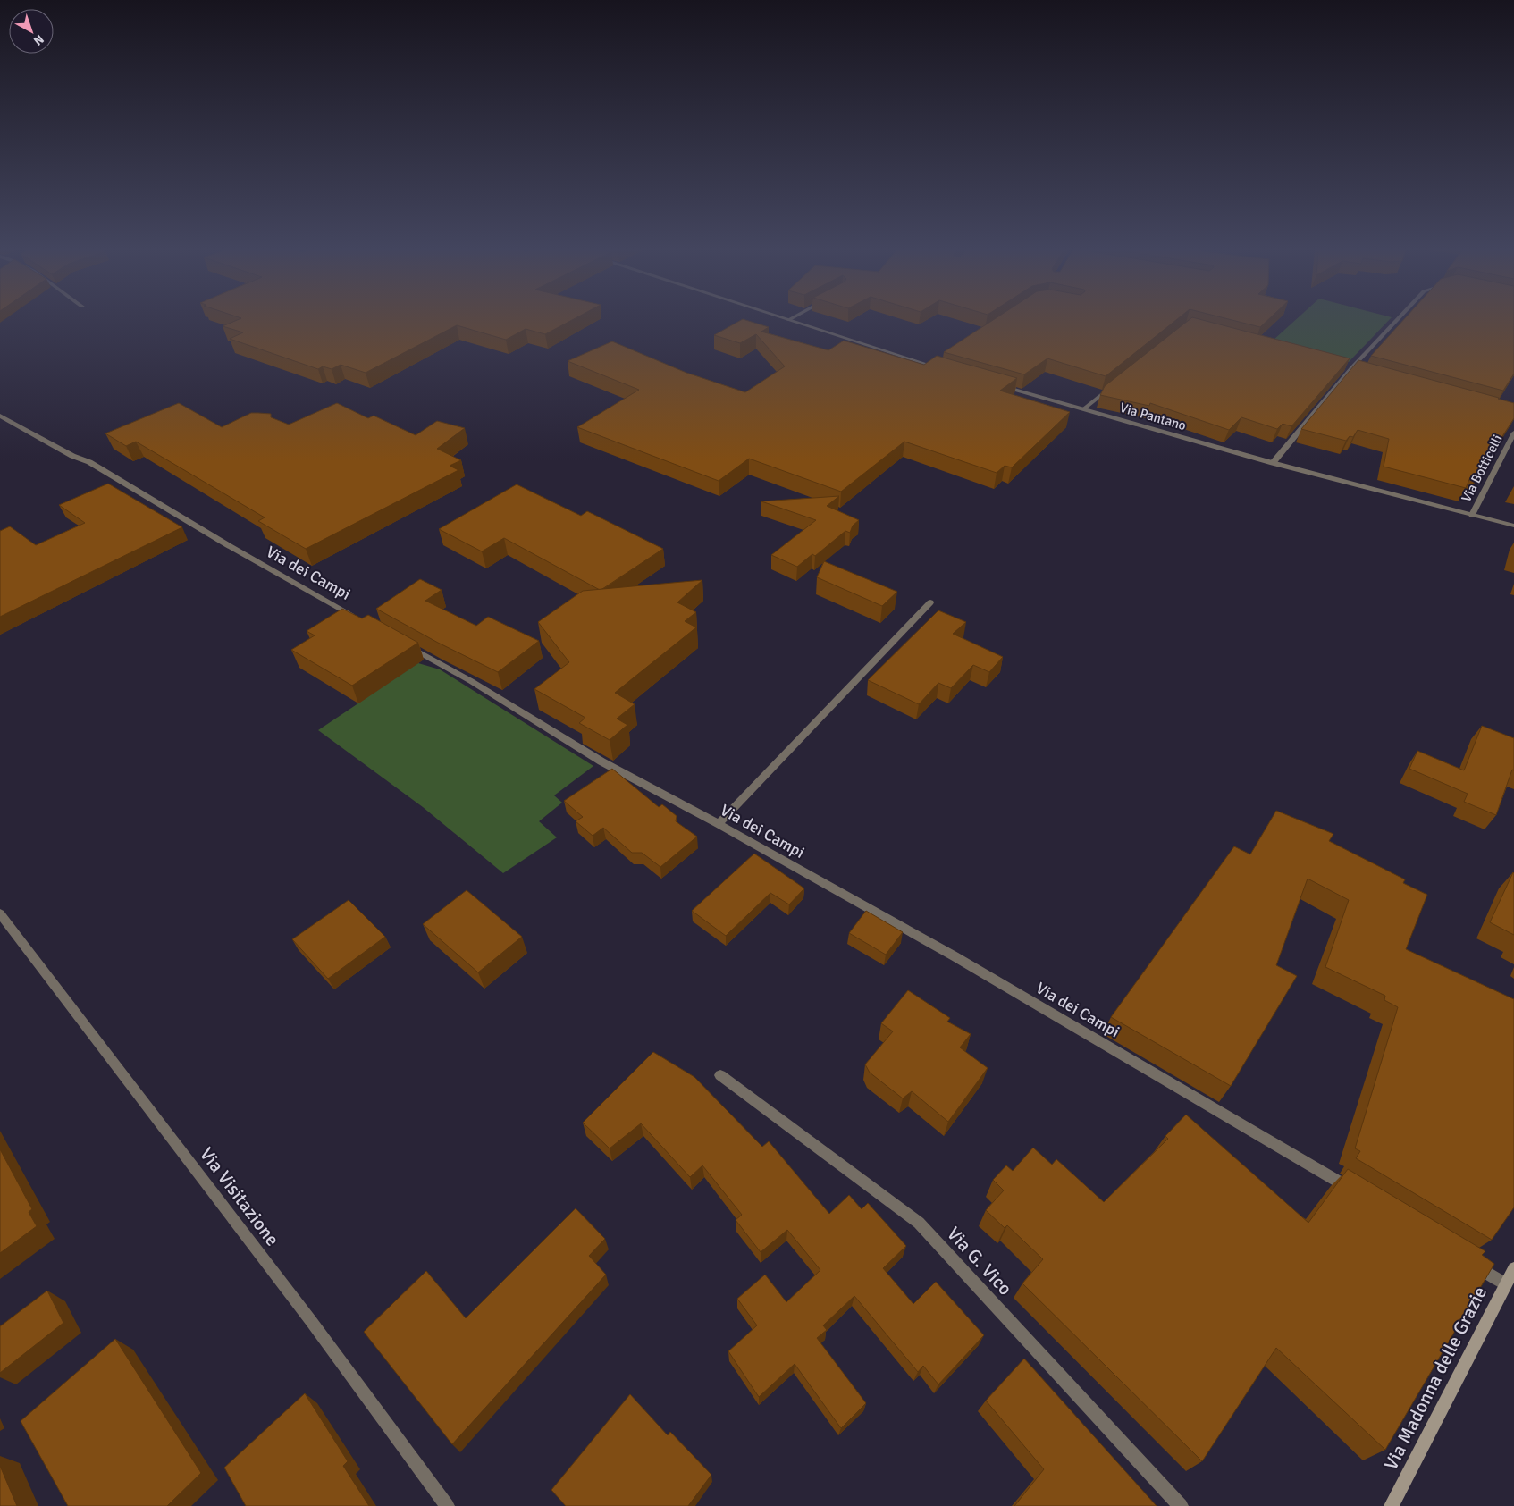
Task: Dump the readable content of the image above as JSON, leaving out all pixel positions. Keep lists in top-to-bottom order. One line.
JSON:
{"streets":{"main road":["Via Madonna delle Grazie"],"street":["Via Pantano","Via Botticelli","Via dei Campi","Via Visitazione","Via G. Vico"]},"crossings":[["Via Pantano","Via Botticelli"]],"north":"bottom right"}
